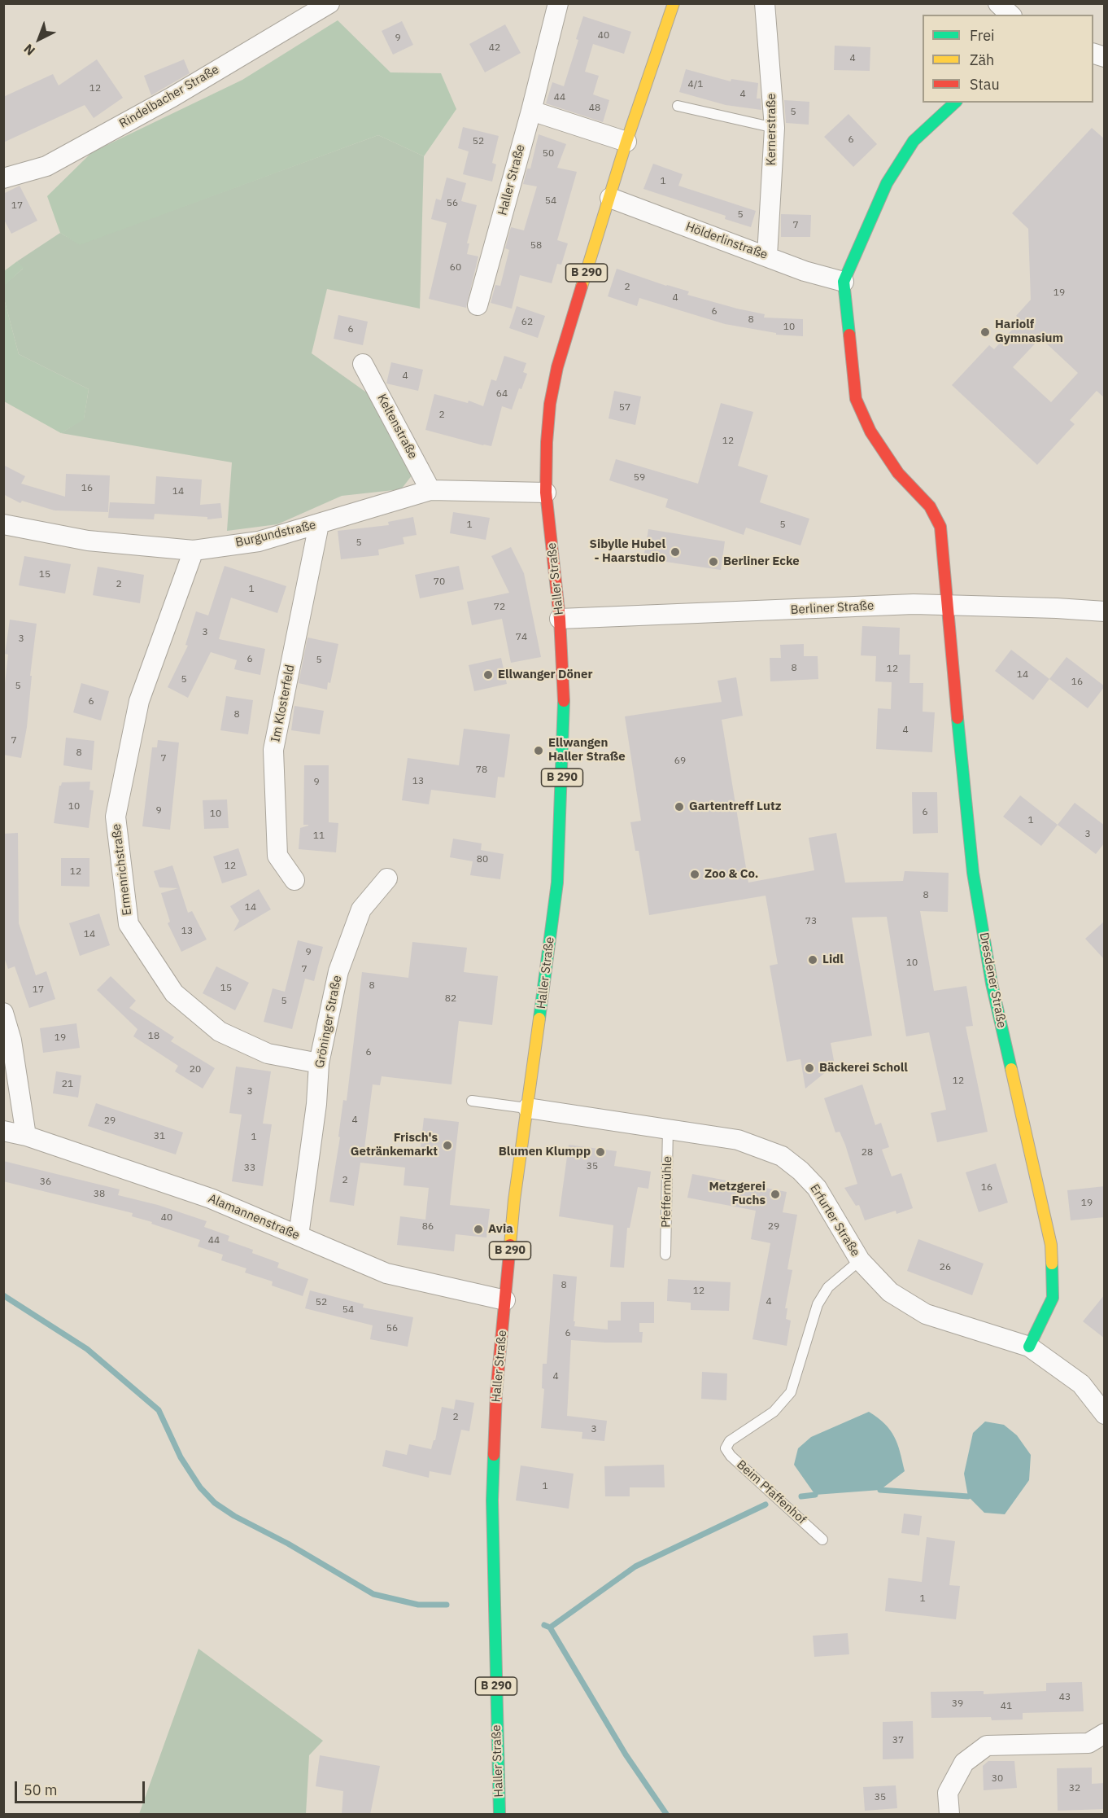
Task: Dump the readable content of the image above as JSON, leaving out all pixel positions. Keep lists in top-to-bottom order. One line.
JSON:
{"streets":{"main road":["Haller Straße","B 290","Dresdener Straße"],"street":["Rindelbacher Straße","Kernerstraße","Hölderlinstraße","Keltenstraße","Burgundstraße","Berliner Straße","Im Klosterfeld","Ermenrichstraße","Gröninger Straße","Alamannenstraße","Erfurter Straße"],"lane":["Pfeffermühle","Beim Pfaffenhof"]},"crossings":[["Kernerstraße","Hölderlinstraße"],["Haller Straße","Hölderlinstraße"],["Haller Straße","Burgundstraße"],["Haller Straße","Berliner Straße"],["Haller Straße","Alamannenstraße"],["Haller Straße","Erfurter Straße"],["Hölderlinstraße","Dresdener Straße"],["Keltenstraße","Burgundstraße"],["Burgundstraße","Im Klosterfeld"],["Burgundstraße","Ermenrichstraße"],["Berliner Straße","Dresdener Straße"],["Ermenrichstraße","Gröninger Straße"],["Dresdener Straße","Erfurter Straße"],["Gröninger Straße","Alamannenstraße"],["Pfeffermühle","Erfurter Straße"],["Erfurter Straße","Beim Pfaffenhof"]],"places":["Hariolf Gymnasium","Sibylle Hubel - Haarstudio","Berliner Ecke","Ellwanger Döner","Ellwangen Haller Straße","Gartentreff Lutz","Zoo & Co.","Lidl","Bäckerei Scholl","Frisch's Getränkemarkt","Blumen Klumpp","Metzgerei Fuchs","Avia"],"house_numbers":["40","9","42","4","4/1","12","4","44","48","5","6","52","50","1","54","56","17","5","7","58","60","2","19","4","6","8","62","10","6","4","64","57","2","12","59","16","14","1","5","5","15","70","2","1","72","3","74","3","6","5","8","12","14","5","16","5","6","8","4","7","8","7","69","78","13","9","10","9","6","10","1","3","11","80","12","12","8","14","73","13","14","9","10","7","8","15","17","82","5","18","19","6","20","12","21","3","4","29","31","1","28","35","33","2","36","16","38","19","40","86","29","44","26","8","12","4","52","54","56","6","4","2","3","1","1","43","39","41","37","30","32","35"],"legend":["Frei","Zäh","Stau"],"scale_bar":"50 m","north":"bottom left"}
